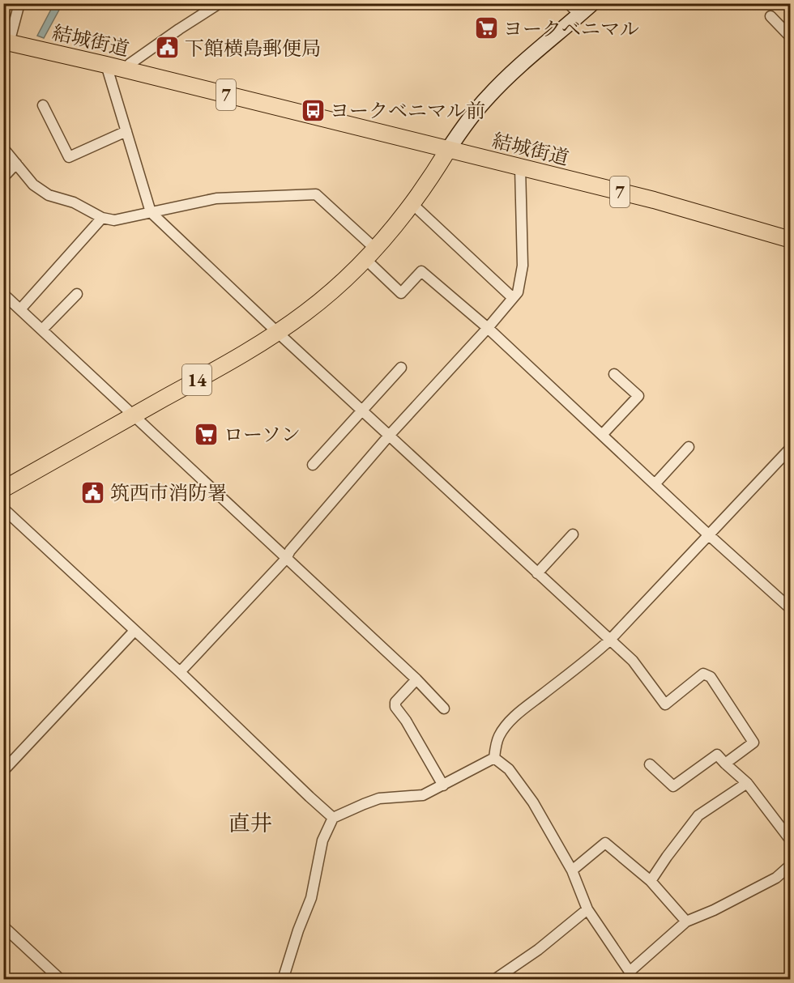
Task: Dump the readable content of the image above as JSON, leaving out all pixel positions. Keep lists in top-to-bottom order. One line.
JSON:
{"streets":{"main road":["結城街道","7","14"]},"crossings":[["結城街道","14"]],"districts":["直井"],"places":{"supermarket":["ヨークベニマル","ローソン"],"public building":["下館横島郵便局","筑西市消防署"],"bus stop":["ヨークベニマル前"]}}
